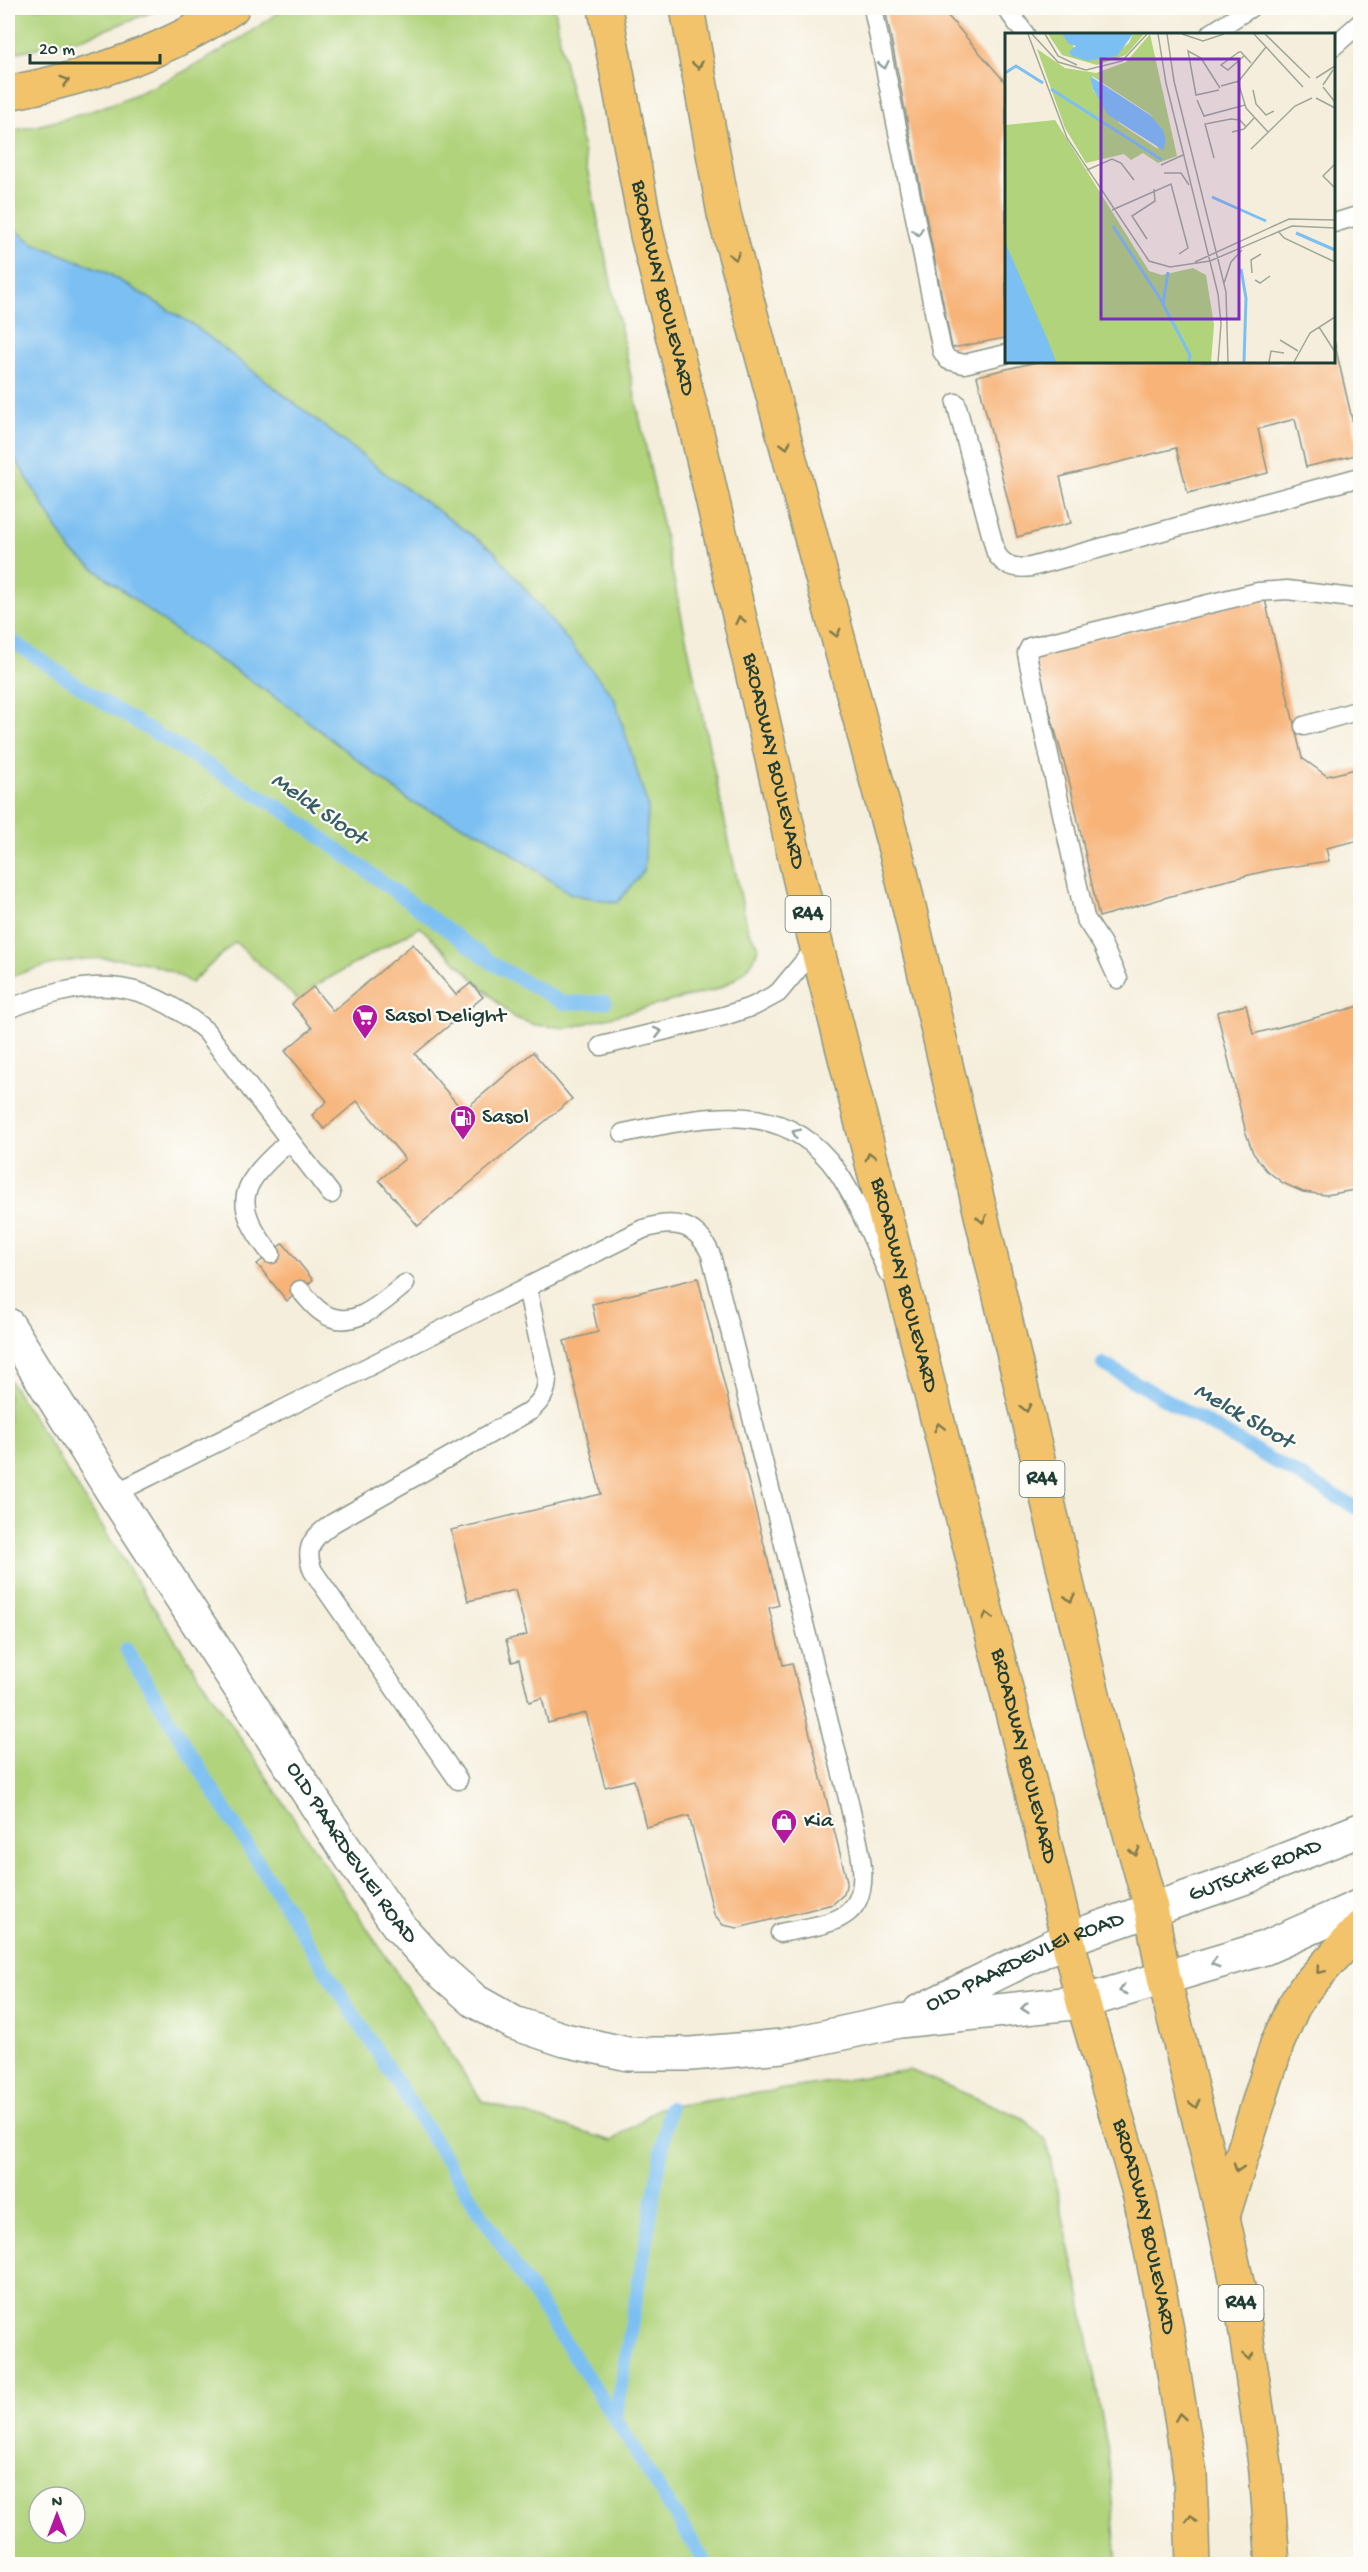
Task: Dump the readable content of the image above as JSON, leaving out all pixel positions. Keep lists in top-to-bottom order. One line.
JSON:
{"streets":{"main road":["BROADWAY BOULEVARD","R44"],"street":["OLD PAARDEVLEI ROAD","GUTSCHE ROAD"]},"crossings":[["BROADWAY BOULEVARD","OLD PAARDEVLEI ROAD"],["R44","OLD PAARDEVLEI ROAD"],["R44","GUTSCHE ROAD"],["OLD PAARDEVLEI ROAD","GUTSCHE ROAD"]],"water":["Melck Sloot"],"places":{"supermarket":["Sasol Delight"],"fuel station":["Sasol"],"shop":["Kia"]},"scale_bar":"20 m","north":"top"}
